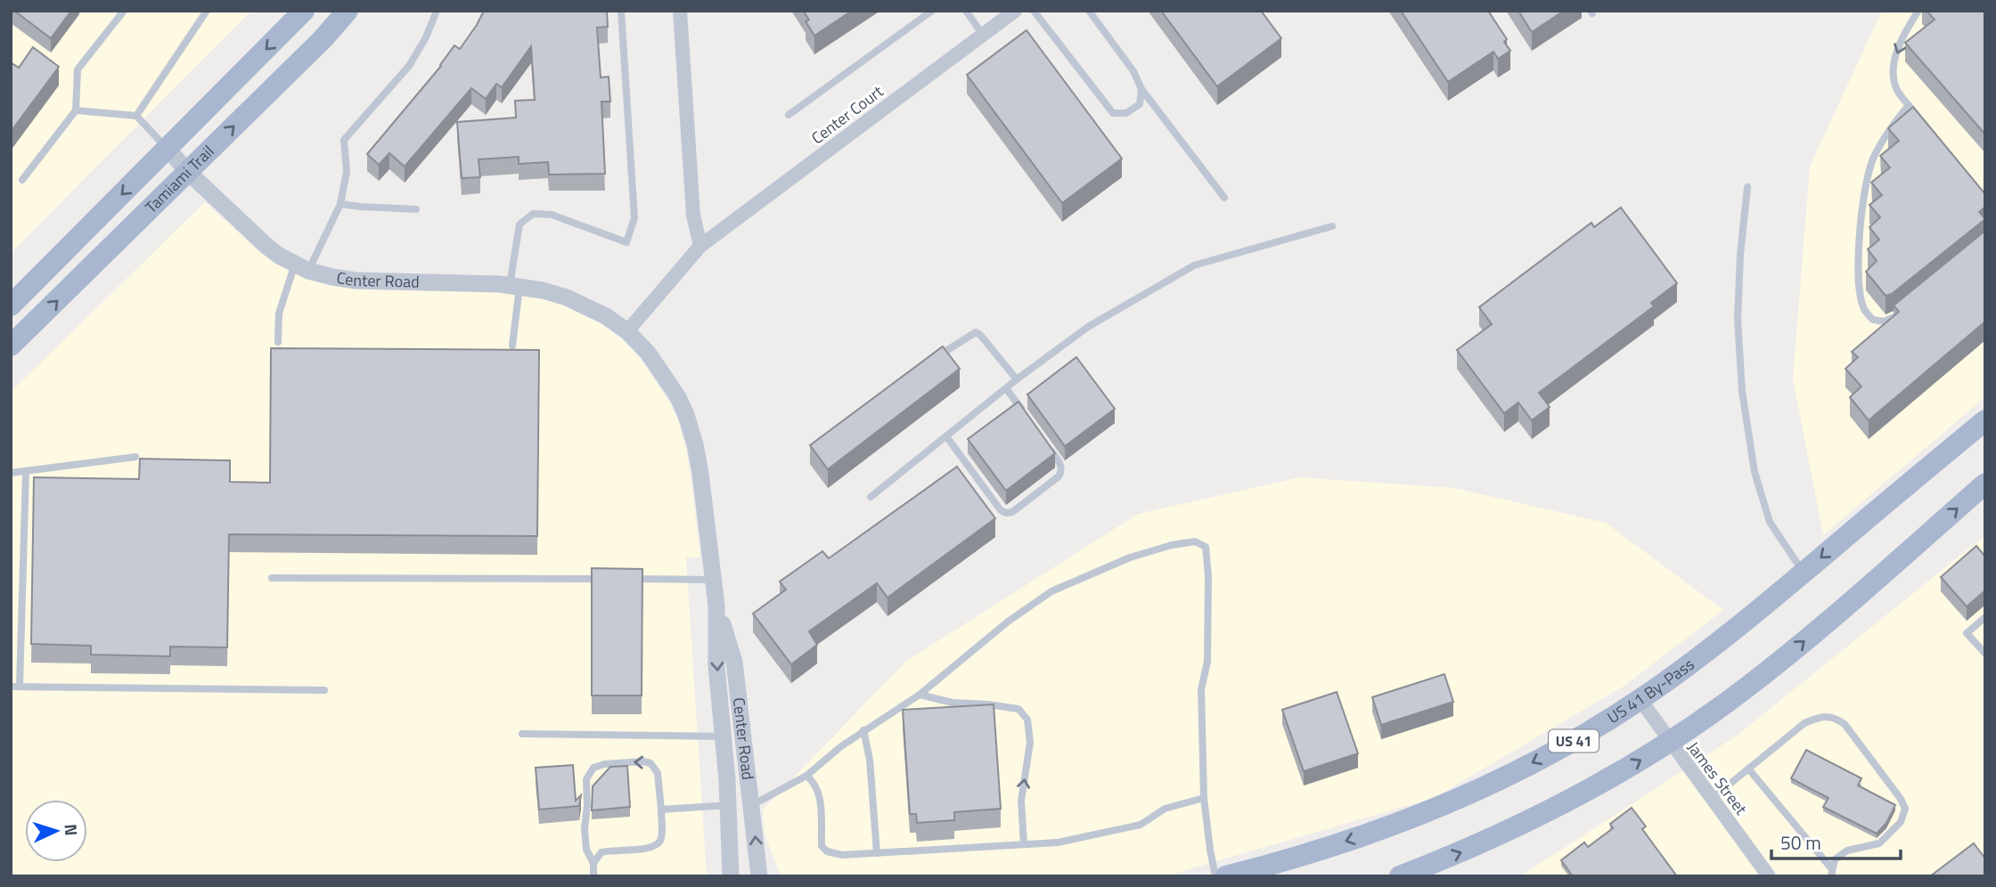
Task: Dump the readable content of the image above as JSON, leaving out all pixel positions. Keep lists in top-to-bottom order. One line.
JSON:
{"streets":{"main road":["Tamiami Trail","US 41 By-Pass","US 41"],"street":["Center Court","Center Road","James Street"]},"crossings":[["Tamiami Trail","Center Road"],["US 41 By-Pass","James Street"]],"scale_bar":"50 m","north":"right"}
